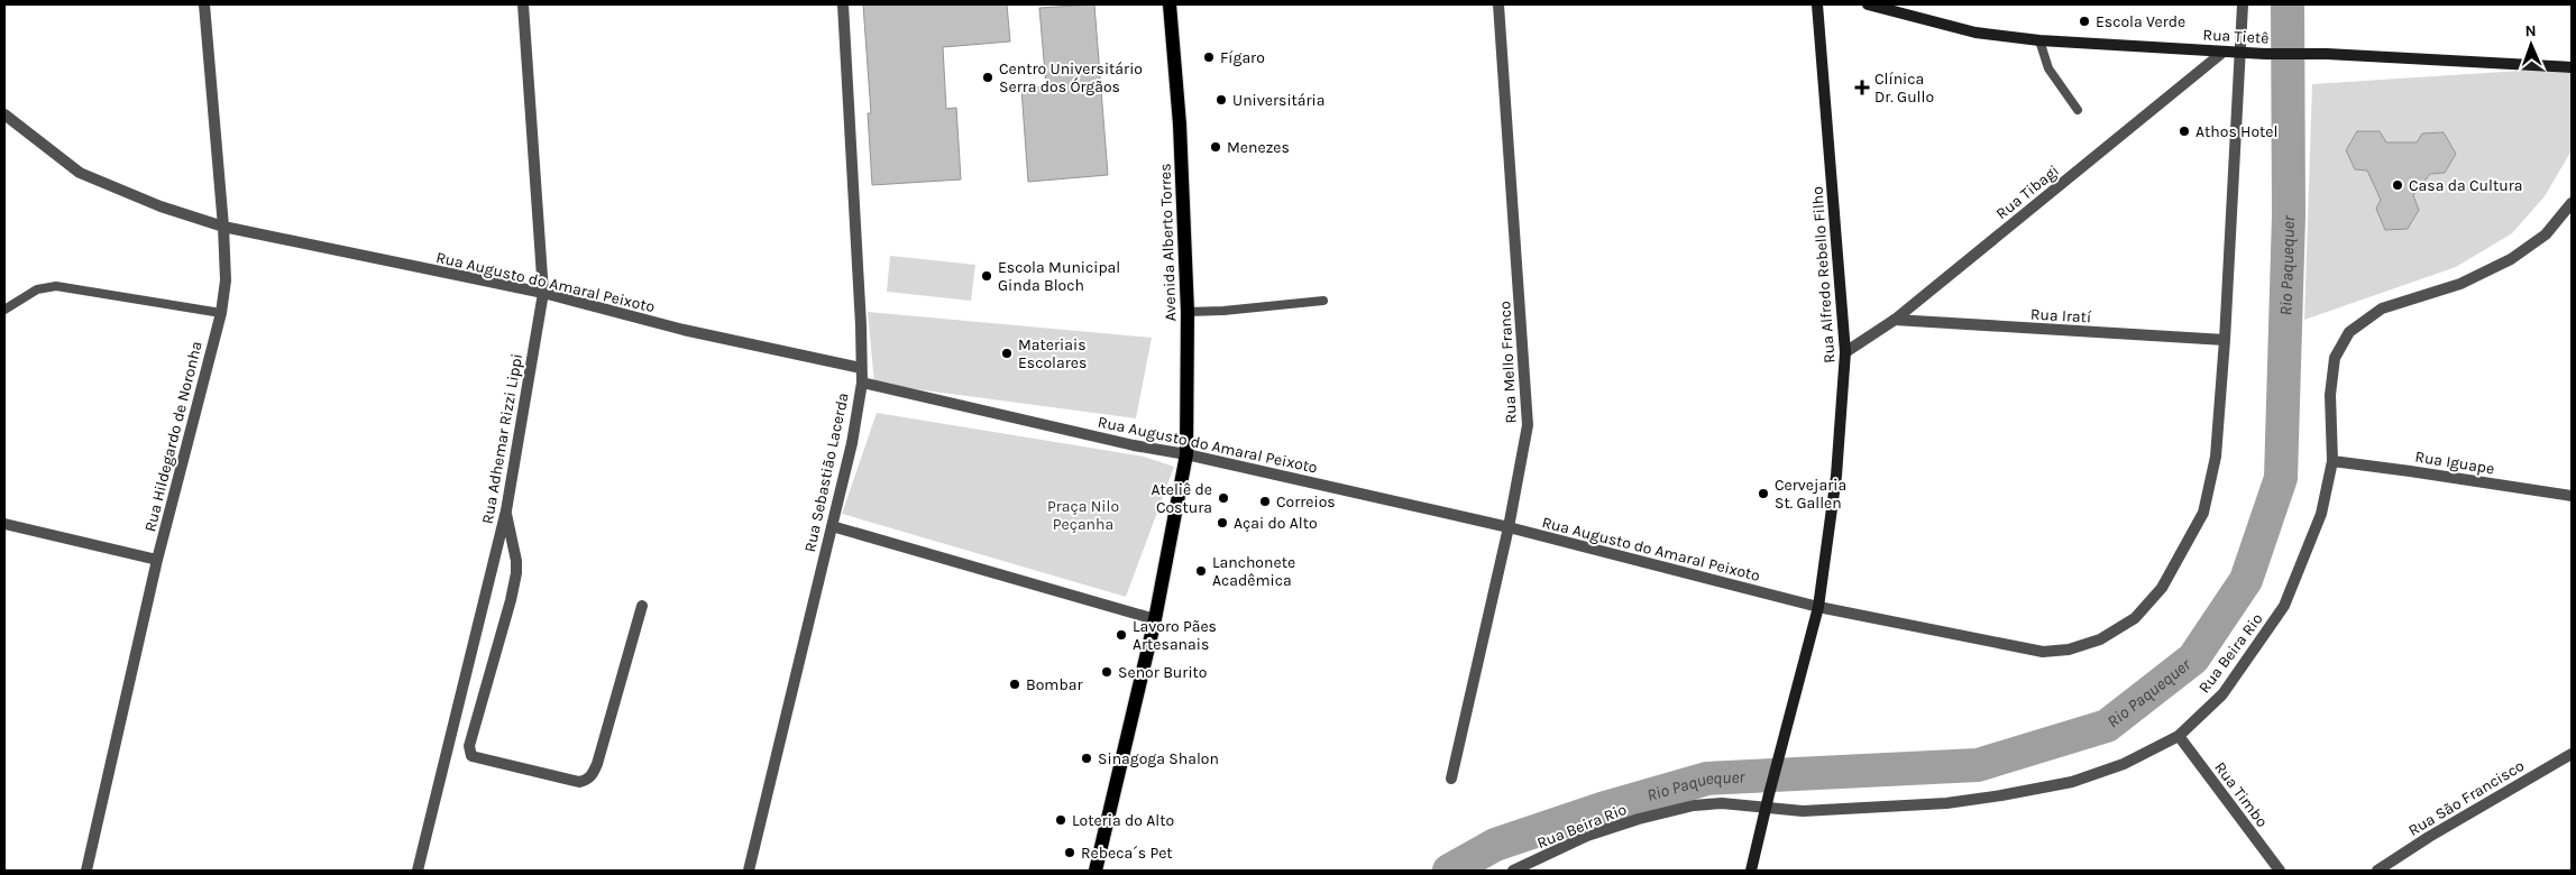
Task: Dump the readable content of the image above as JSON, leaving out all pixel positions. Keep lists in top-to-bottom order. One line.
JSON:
{"streets":{"main road":["Rua Tietê","Avenida Alberto Torres","Rua Alfredo Rebello Filho"],"street":["Rua Tibagi","Rua Augusto do Amaral Peixoto","Rua Iratí","Rua Mello Franco","Rua Hildegardo de Noronha","Rua Adhemar Rizzi Lippi","Rua Iguape","Rua Sebastião Lacerda","Rua Beira Rio","Rua Timbo","Rua São Francisco"]},"crossings":[["Rua Tietê","Rua Tibagi"],["Rua Tietê","Rua Augusto do Amaral Peixoto"],["Rua Tibagi","Rua Alfredo Rebello Filho"],["Rua Tibagi","Rua Iratí"],["Avenida Alberto Torres","Rua Augusto do Amaral Peixoto"],["Rua Alfredo Rebello Filho","Rua Augusto do Amaral Peixoto"],["Rua Alfredo Rebello Filho","Rua Beira Rio"],["Rua Augusto do Amaral Peixoto","Rua Iratí"],["Rua Augusto do Amaral Peixoto","Rua Mello Franco"],["Rua Augusto do Amaral Peixoto","Rua Hildegardo de Noronha"],["Rua Augusto do Amaral Peixoto","Rua Adhemar Rizzi Lippi"],["Rua Augusto do Amaral Peixoto","Rua Sebastião Lacerda"],["Rua Iguape","Rua Beira Rio"],["Rua Beira Rio","Rua Timbo"]],"water":["Rio Paquequer"],"parks":["Praça Nilo Peçanha"],"places":{"other":["Escola Verde","Fígaro","Centro Universitário Serra dos Órgãos","Universitária","Athos Hotel","Menezes","Casa da Cultura","Escola Municipal Ginda Bloch","Materiais Escolares","Cervejaria St. Gallen","Ateliê de Costura","Correios","Açai do Alto","Lanchonete Acadêmica","Lavoro Pães Artesanais","Senor Burito","Bombar","Sinagoga Shalon","Loteria do Alto","Rebeca´s Pet"],"health":["Clínica Dr. Gullo"]},"north":"top"}
